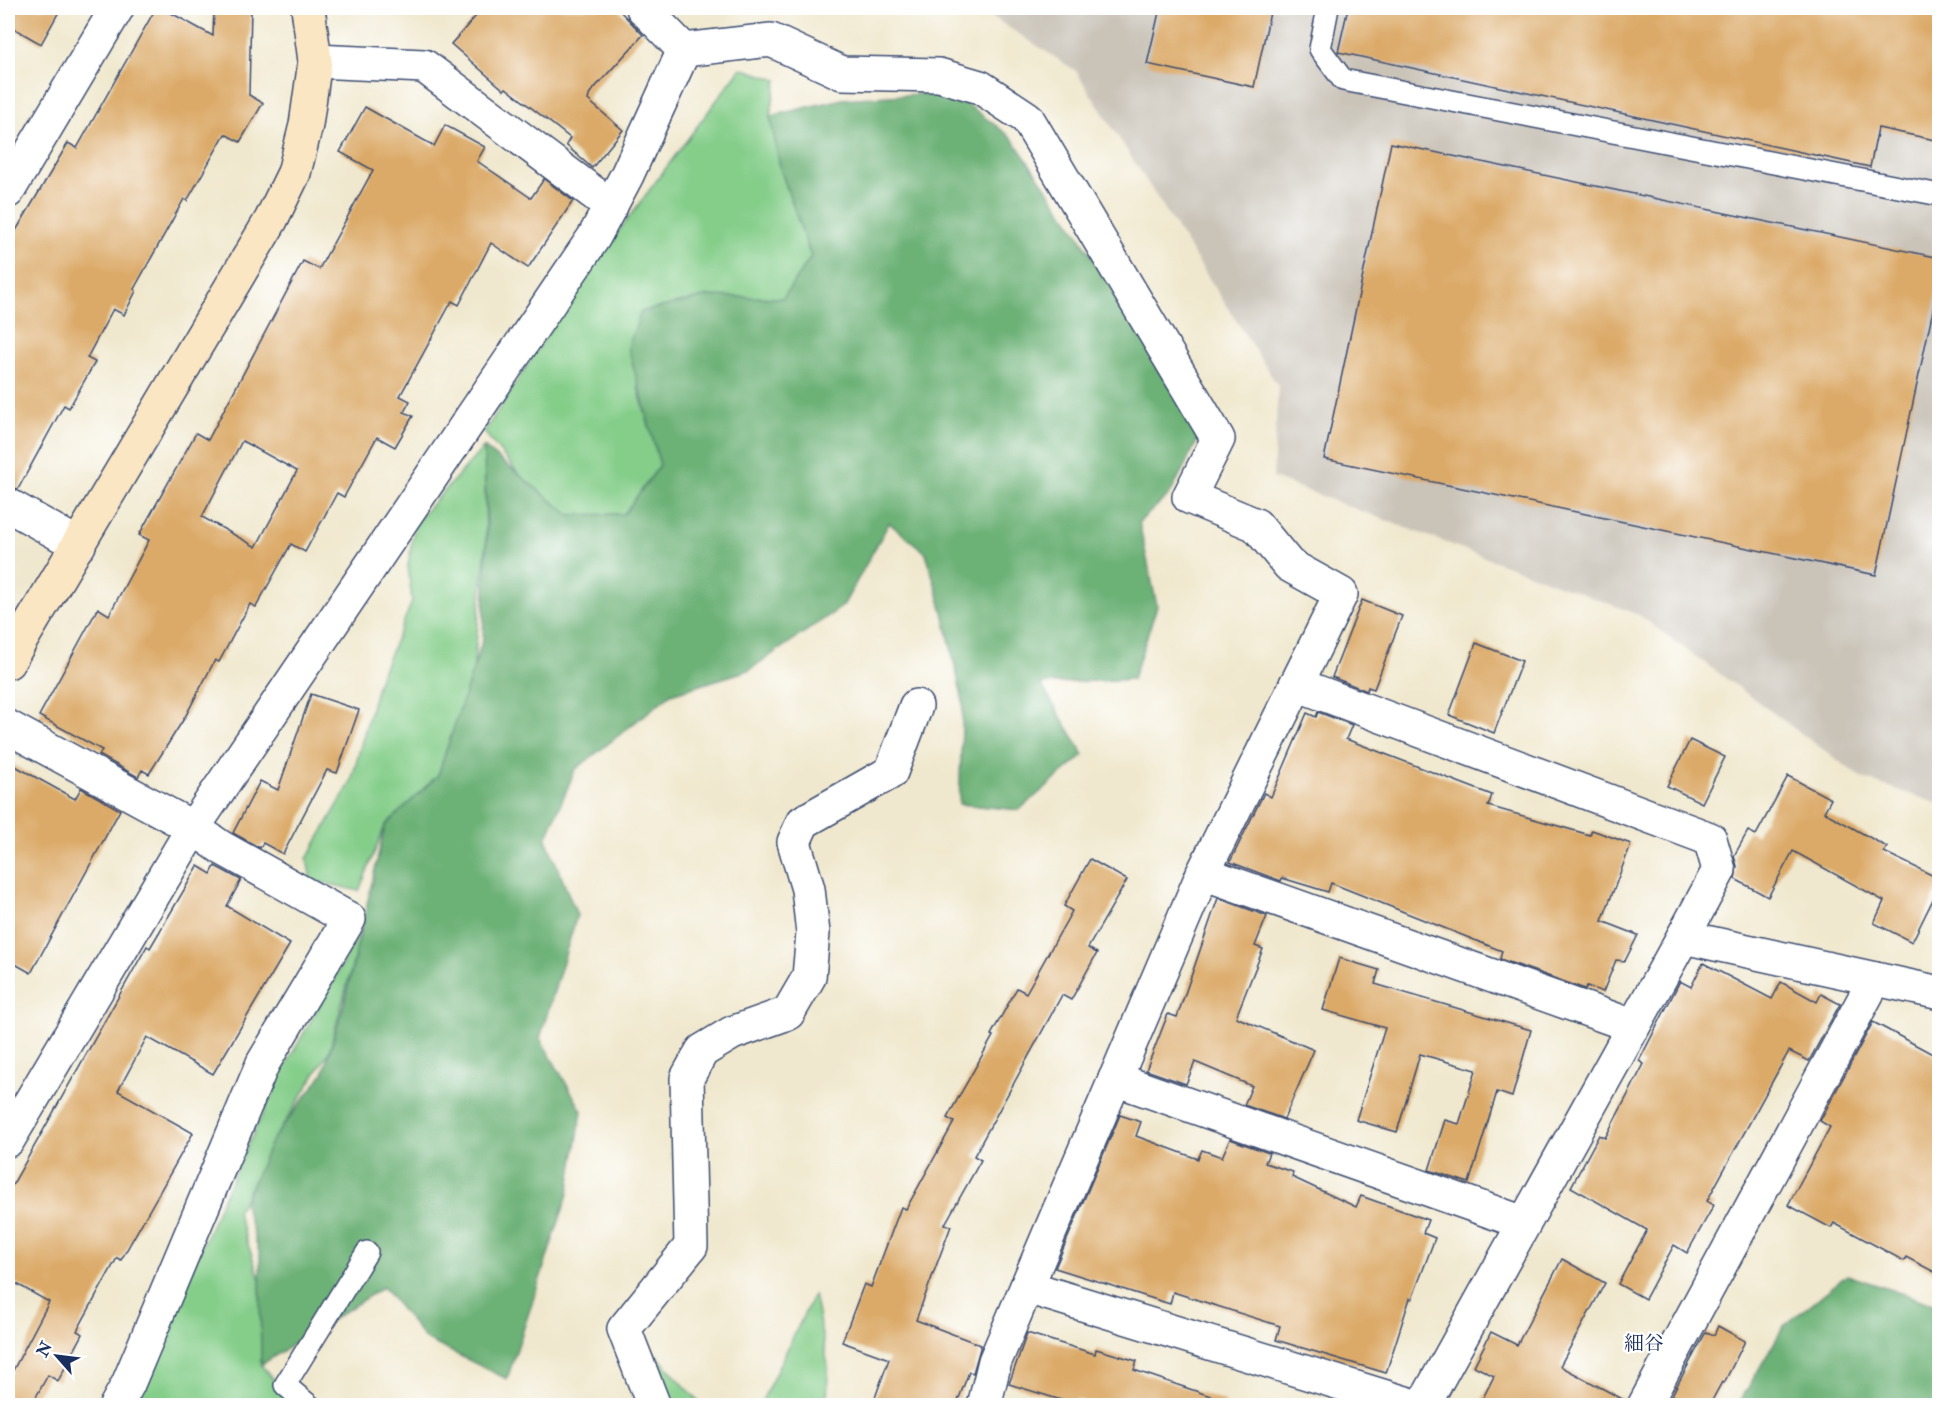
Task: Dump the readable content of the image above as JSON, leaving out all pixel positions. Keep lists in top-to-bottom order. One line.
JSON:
{"districts":["細谷"],"north":"top left"}
